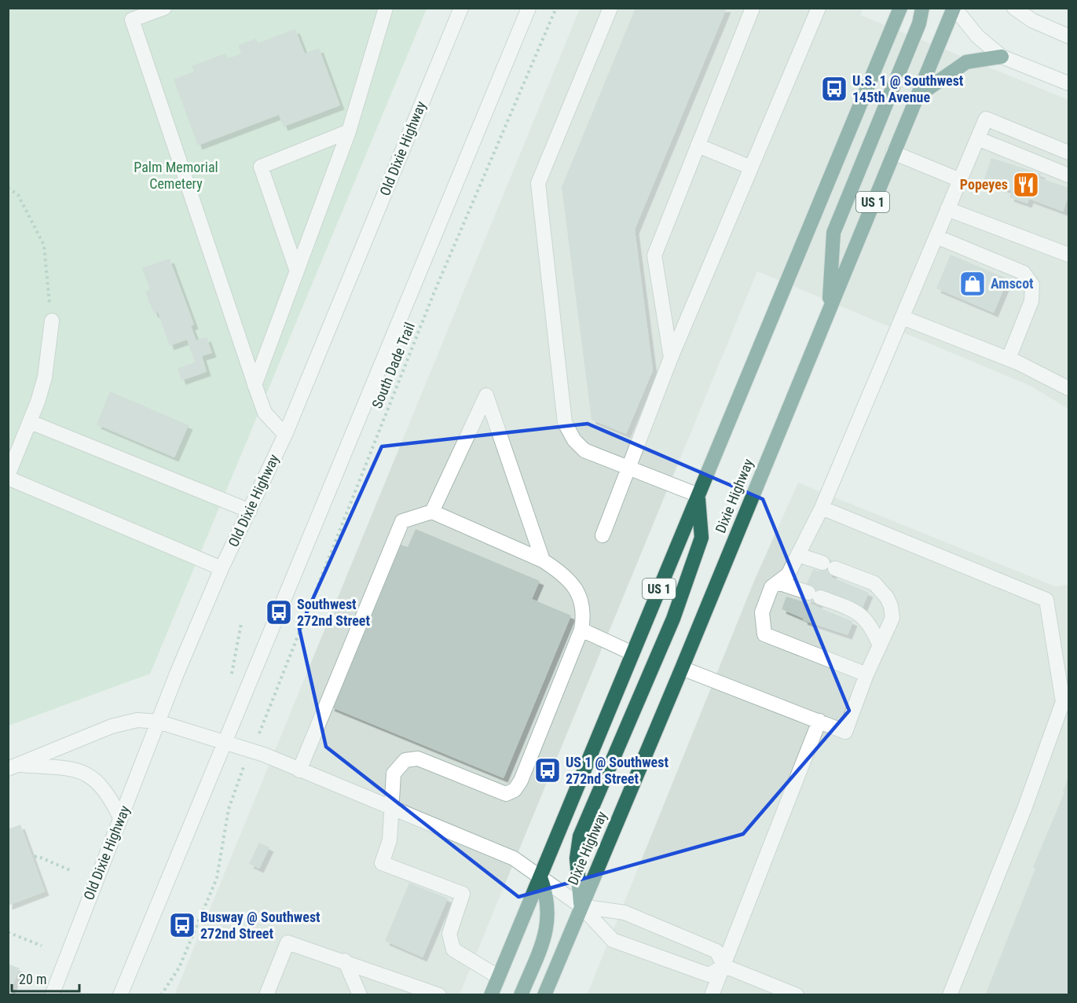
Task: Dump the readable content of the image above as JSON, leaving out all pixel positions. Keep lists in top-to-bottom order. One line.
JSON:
{"streets":{"highway":["US 1","Dixie Highway"],"street":["Old Dixie Highway"],"path":["South Dade Trail"]},"parks":["Palm Memorial Cemetery"],"places":{"bus stop":["U.S. 1 @ Southwest 145th Avenue","Southwest 272nd Street","US 1 @ Southwest 272nd Street","Busway @ Southwest 272nd Street"],"restaurant":["Popeyes"],"shop":["Amscot"]},"scale_bar":"20 m"}
